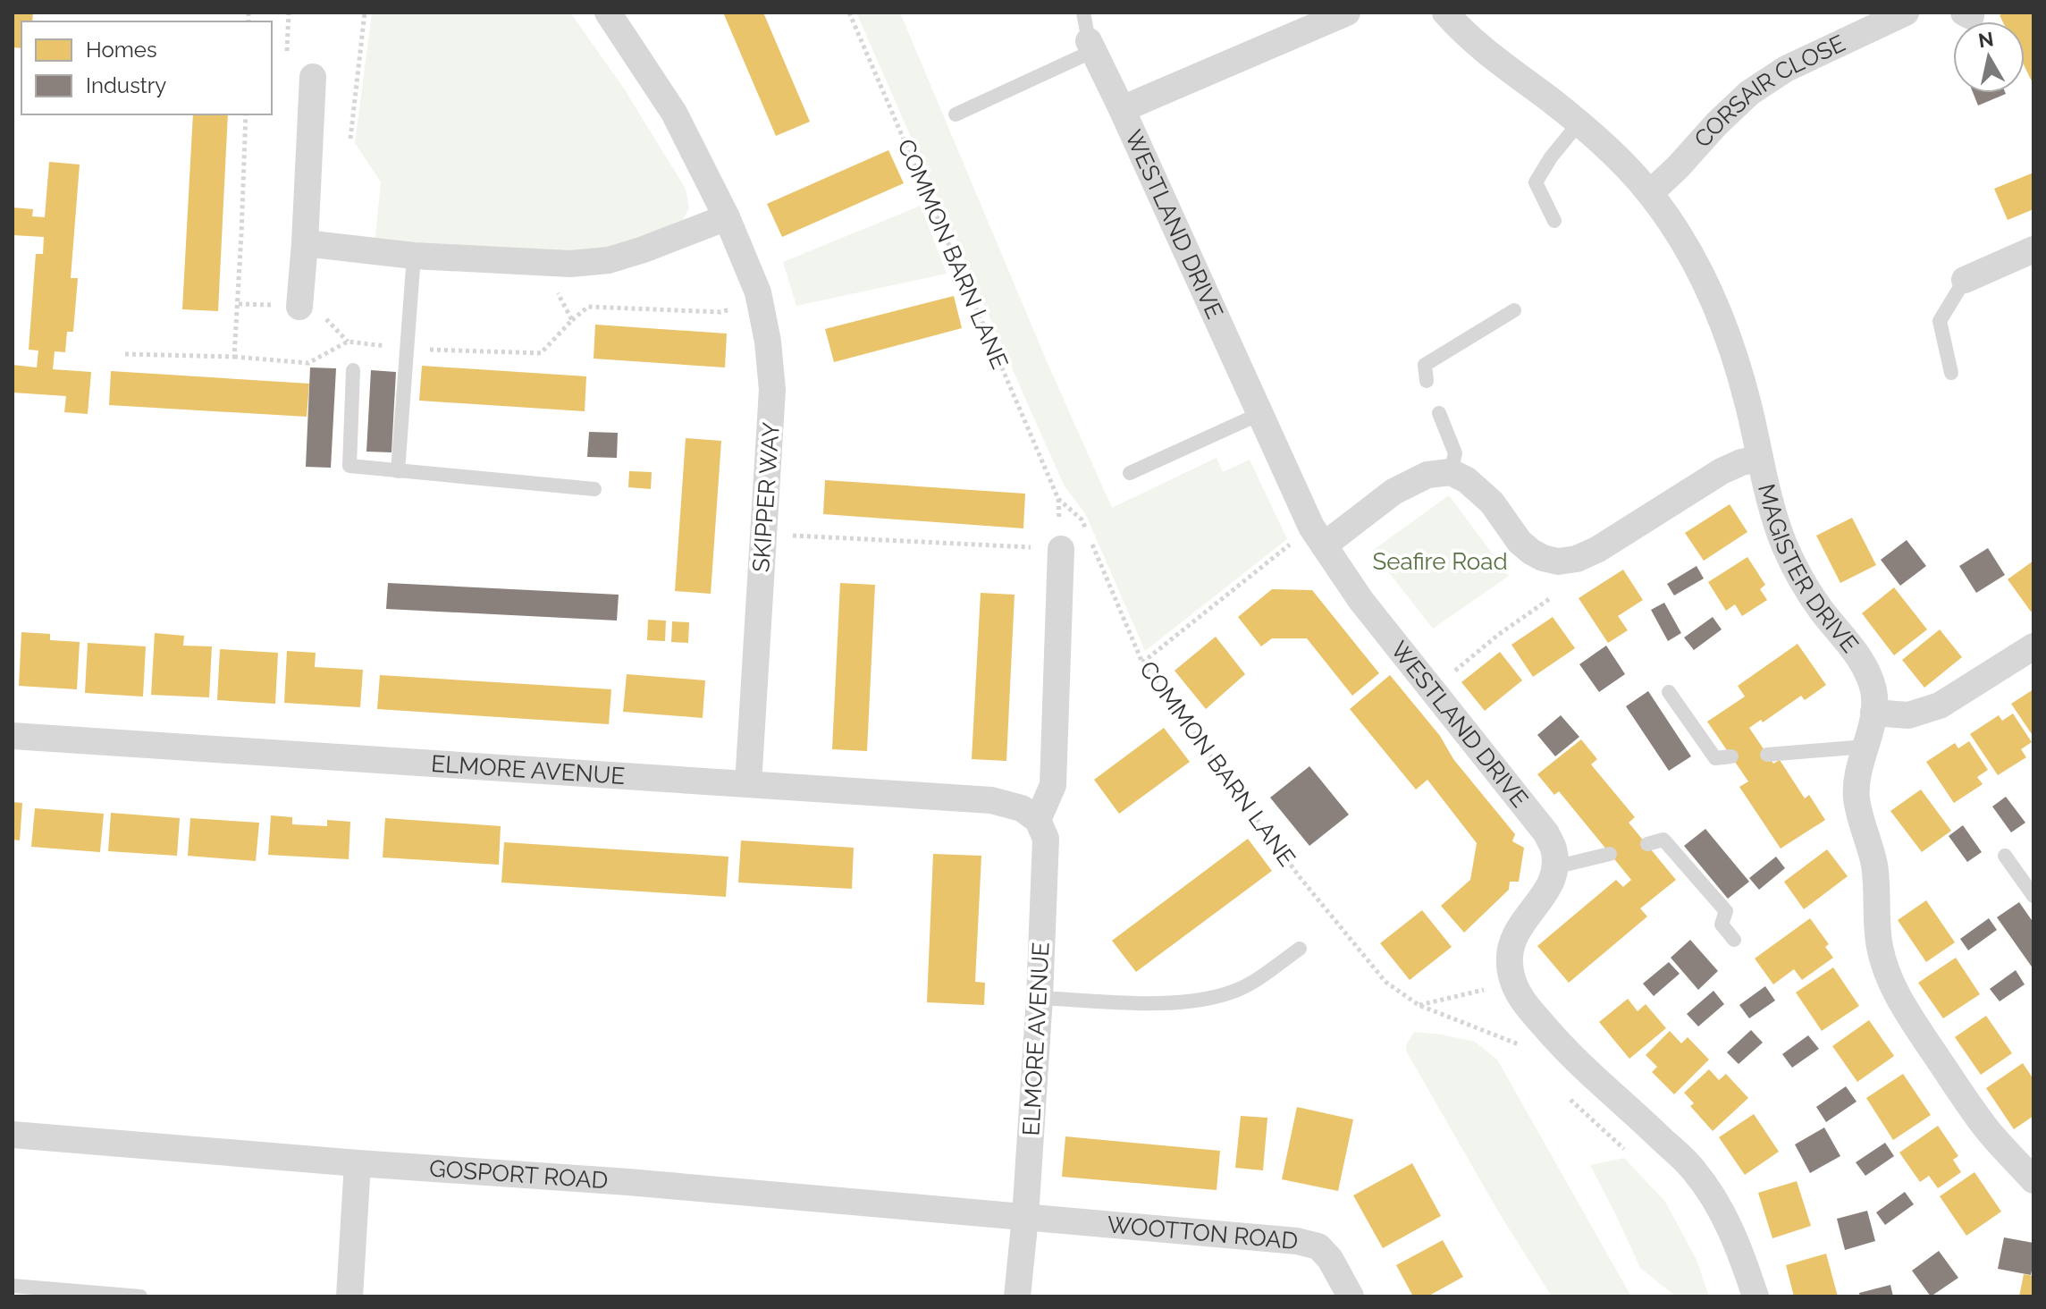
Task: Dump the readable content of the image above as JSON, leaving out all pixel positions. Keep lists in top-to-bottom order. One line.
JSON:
{"streets":{"street":["CORSAIR CLOSE","WESTLAND DRIVE","SKIPPER WAY","MAGISTER DRIVE","ELMORE AVENUE","GOSPORT ROAD","WOOTTON ROAD"],"path":["COMMON BARN LANE"]},"crossings":[["CORSAIR CLOSE","MAGISTER DRIVE"],["SKIPPER WAY","ELMORE AVENUE"],["ELMORE AVENUE","GOSPORT ROAD"],["ELMORE AVENUE","WOOTTON ROAD"],["GOSPORT ROAD","WOOTTON ROAD"]],"parks":["Seafire Road"],"legend":["Homes","Industry"],"north":"top"}
